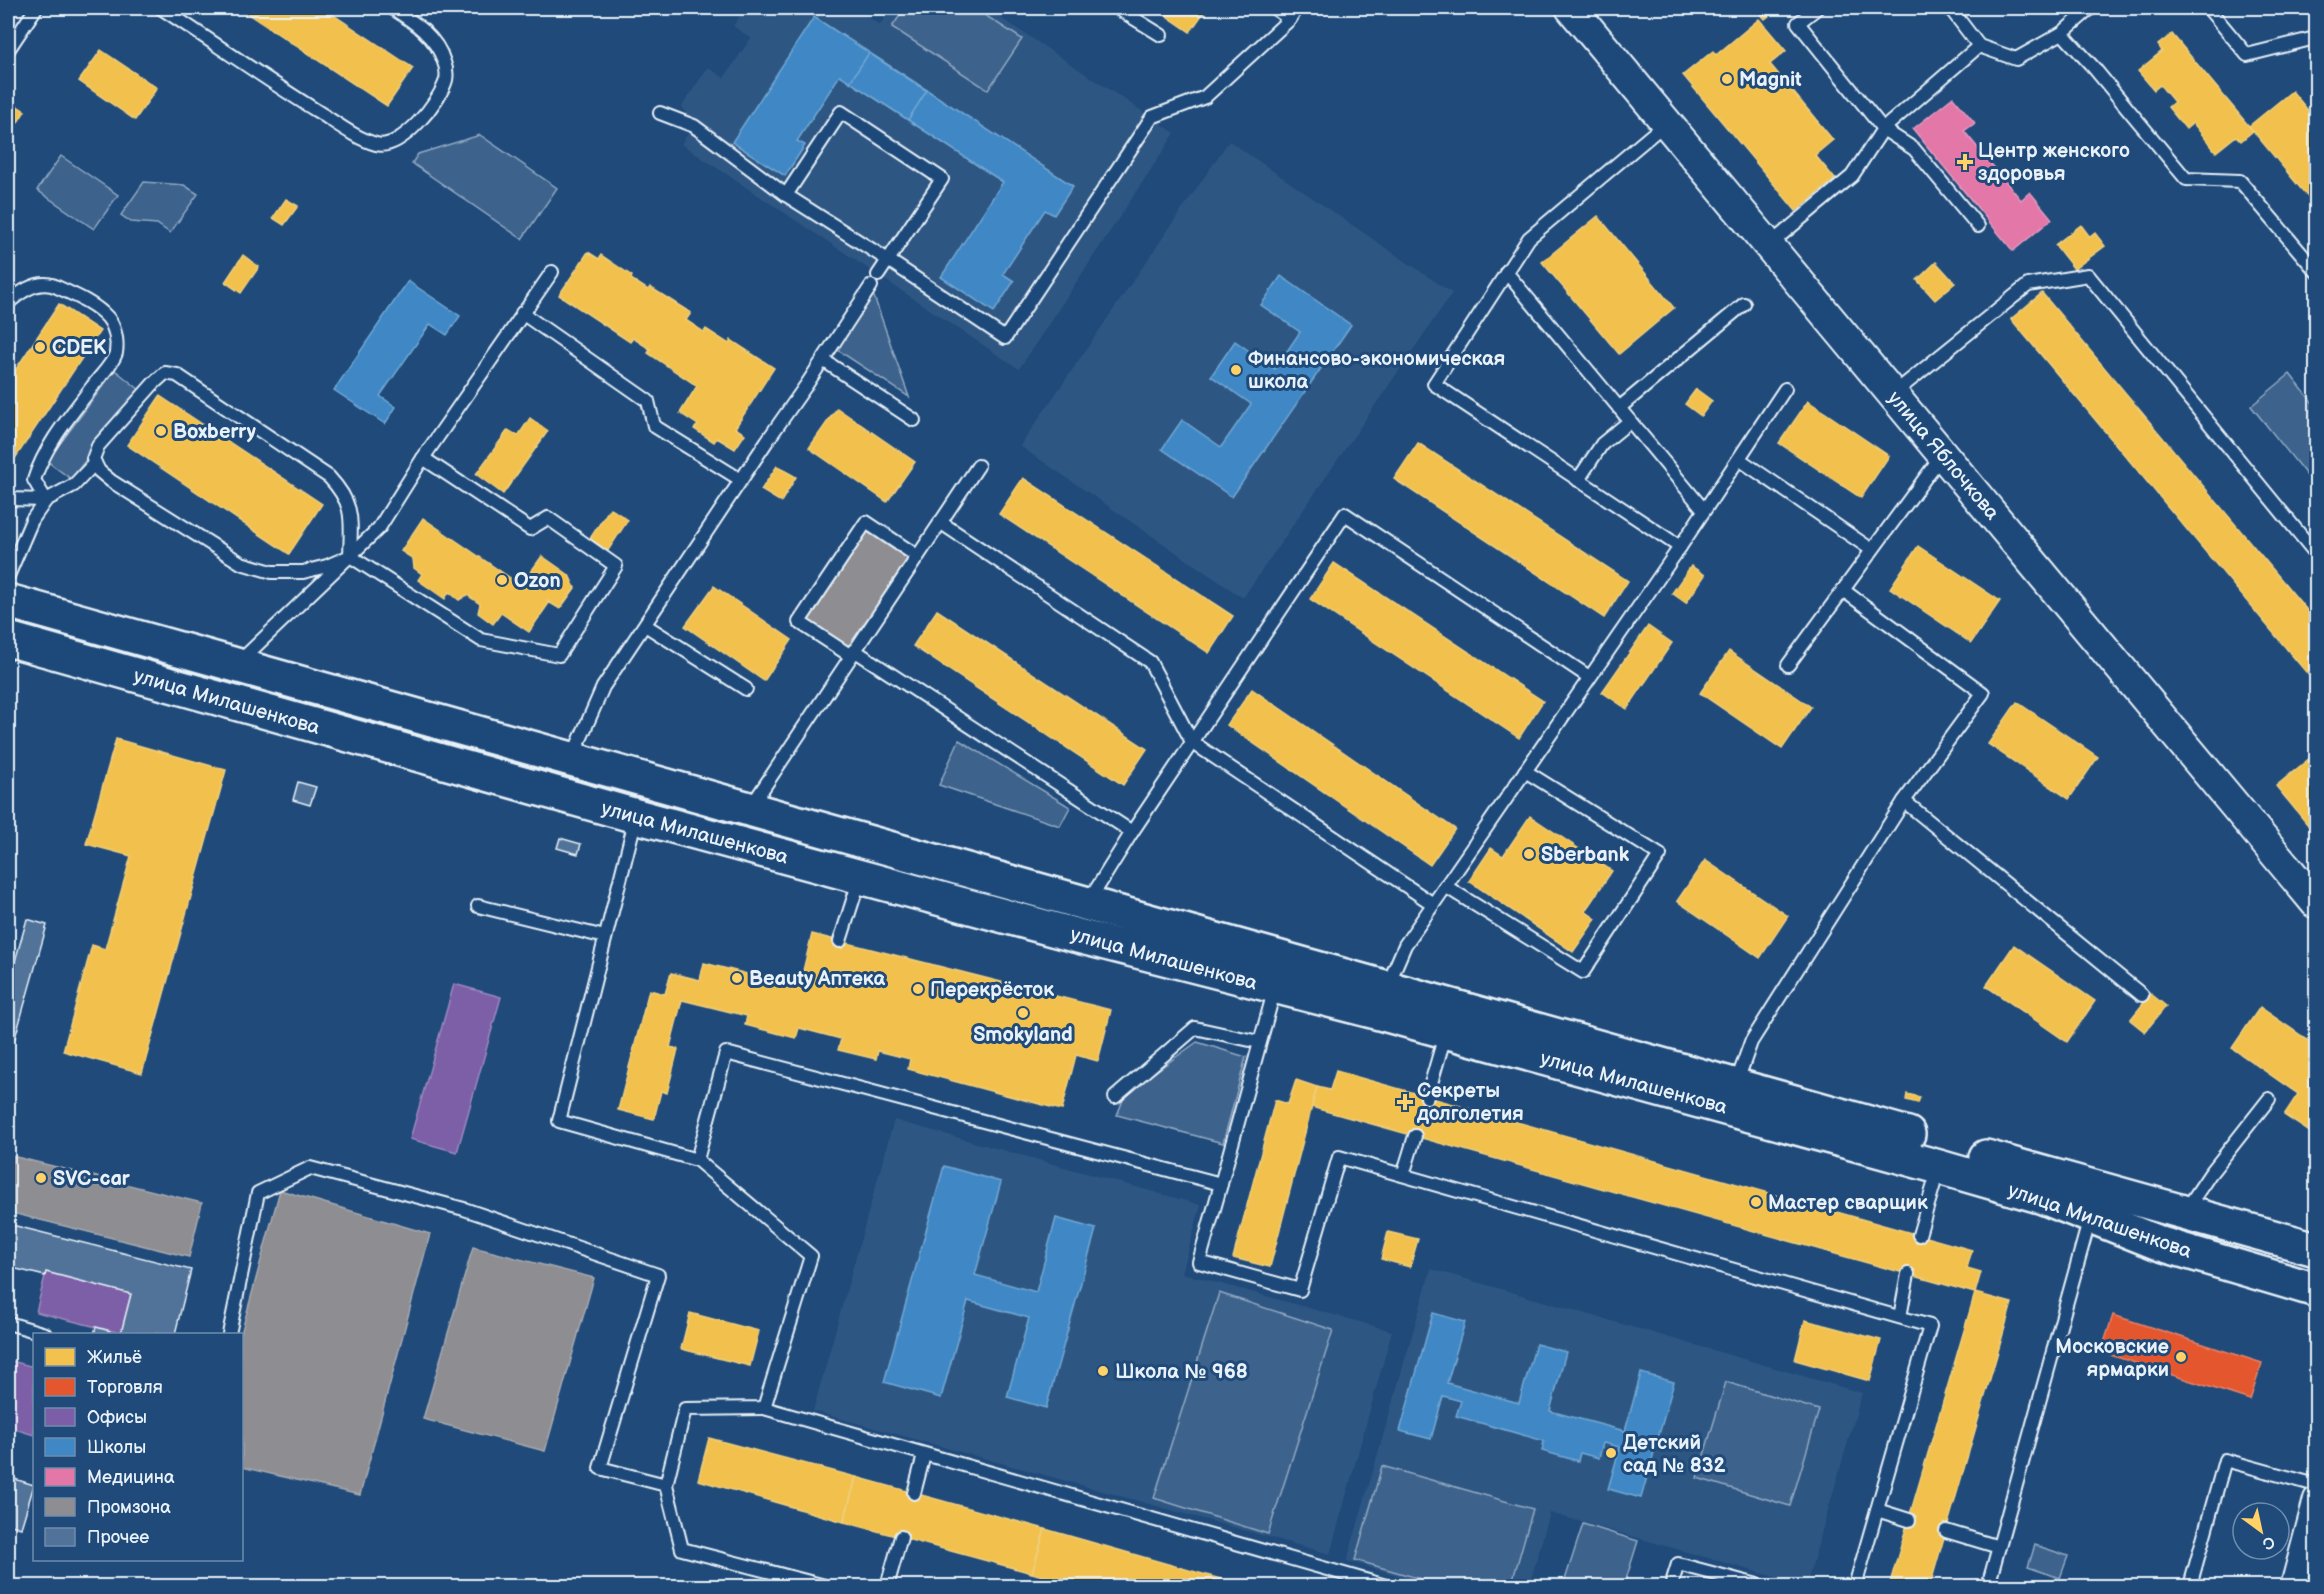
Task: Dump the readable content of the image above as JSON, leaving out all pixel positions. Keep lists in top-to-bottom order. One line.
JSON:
{"streets":{"main road":["улица Милашенкова"],"street":["улица Яблочкова"]},"places":{"other":["Magnit","CDEK","Финансово-экономическая школа","Boxberry","Ozon","Sberbank","Beauty Аптека","Перекрёсток","Smokyland","SVC-car","Мастер сварщик","Московские ярмарки","Школа № 968","Детский сад № 832"],"health":["Центр женского здоровья","Секреты долголетия"]},"legend":["Жильё","Торговля","Офисы","Школы","Медицина","Промзона","Прочее"],"north":"bottom right"}
